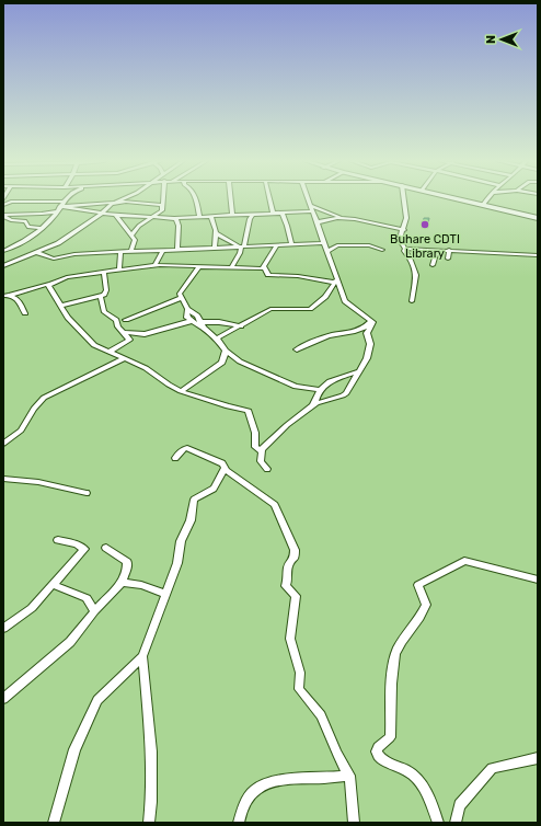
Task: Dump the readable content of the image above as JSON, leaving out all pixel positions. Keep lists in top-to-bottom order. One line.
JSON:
{"places":["Buhare CDTI Library"],"north":"left"}
